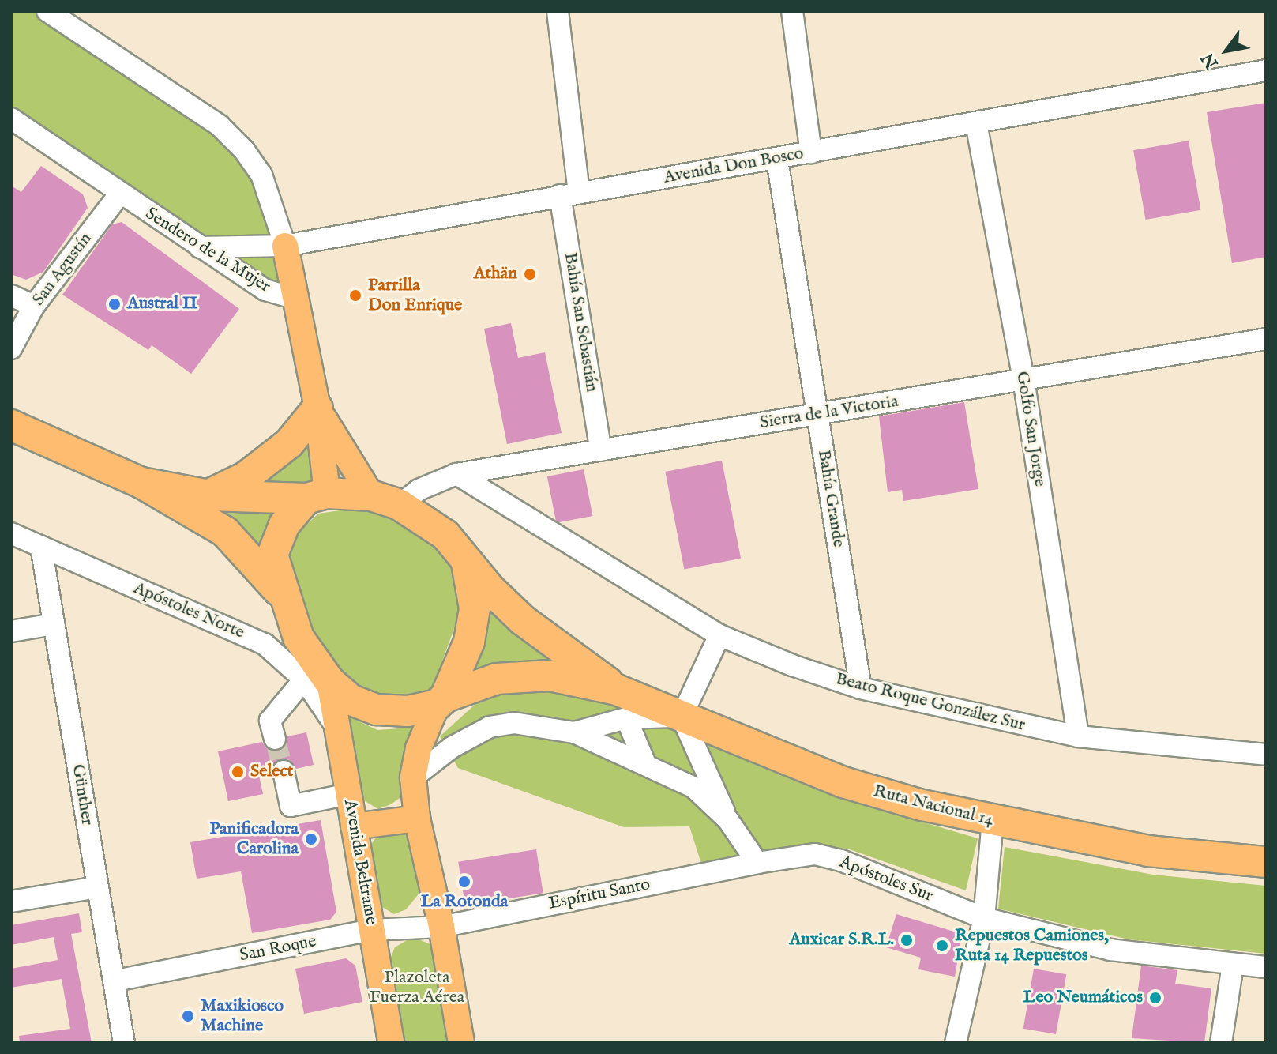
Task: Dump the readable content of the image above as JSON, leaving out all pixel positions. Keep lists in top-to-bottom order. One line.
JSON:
{"streets":{"highway":["Ruta Nacional 14"],"main road":["Sendero de la Mujer","Avenida Beltrame"],"street":["Avenida Don Bosco","San Agustín","Bahía San Sebastián","Sierra de la Victoria","Golfo San Jorge","Bahía Grande","Apóstoles Norte","Beato Roque González Sur","Günther","Apóstoles Sur","Espíritu Santo","San Roque"]},"crossings":[["Avenida Don Bosco","Sendero de la Mujer"],["Avenida Don Bosco","Bahía San Sebastián"],["Avenida Don Bosco","Golfo San Jorge"],["Avenida Don Bosco","Bahía Grande"],["Sendero de la Mujer","San Agustín"],["Bahía San Sebastián","Sierra de la Victoria"],["Sierra de la Victoria","Golfo San Jorge"],["Sierra de la Victoria","Bahía Grande"],["Sierra de la Victoria","Apóstoles Norte"],["Sierra de la Victoria","Beato Roque González Sur"],["Sierra de la Victoria","Ruta Nacional 14"],["Sierra de la Victoria","Avenida Beltrame"],["Golfo San Jorge","Beato Roque González Sur"],["Bahía Grande","Beato Roque González Sur"],["Apóstoles Norte","Günther"],["Apóstoles Norte","Ruta Nacional 14"],["Apóstoles Norte","Avenida Beltrame"],["Günther","San Roque"],["Ruta Nacional 14","Avenida Beltrame"],["Avenida Beltrame","San Roque"],["Apóstoles Sur","Espíritu Santo"],["Espíritu Santo","San Roque"]],"parks":["Plazoleta Fuerza Aérea"],"places":["Athän","Parrilla Don Enrique","Austral II","Select","Panificadora Carolina","La Rotonda","Auxicar S.R.L.","Repuestos Camiones, Ruta 14 Repuestos","Leo Neumáticos","Maxikiosco Machine"],"north":"bottom left"}
